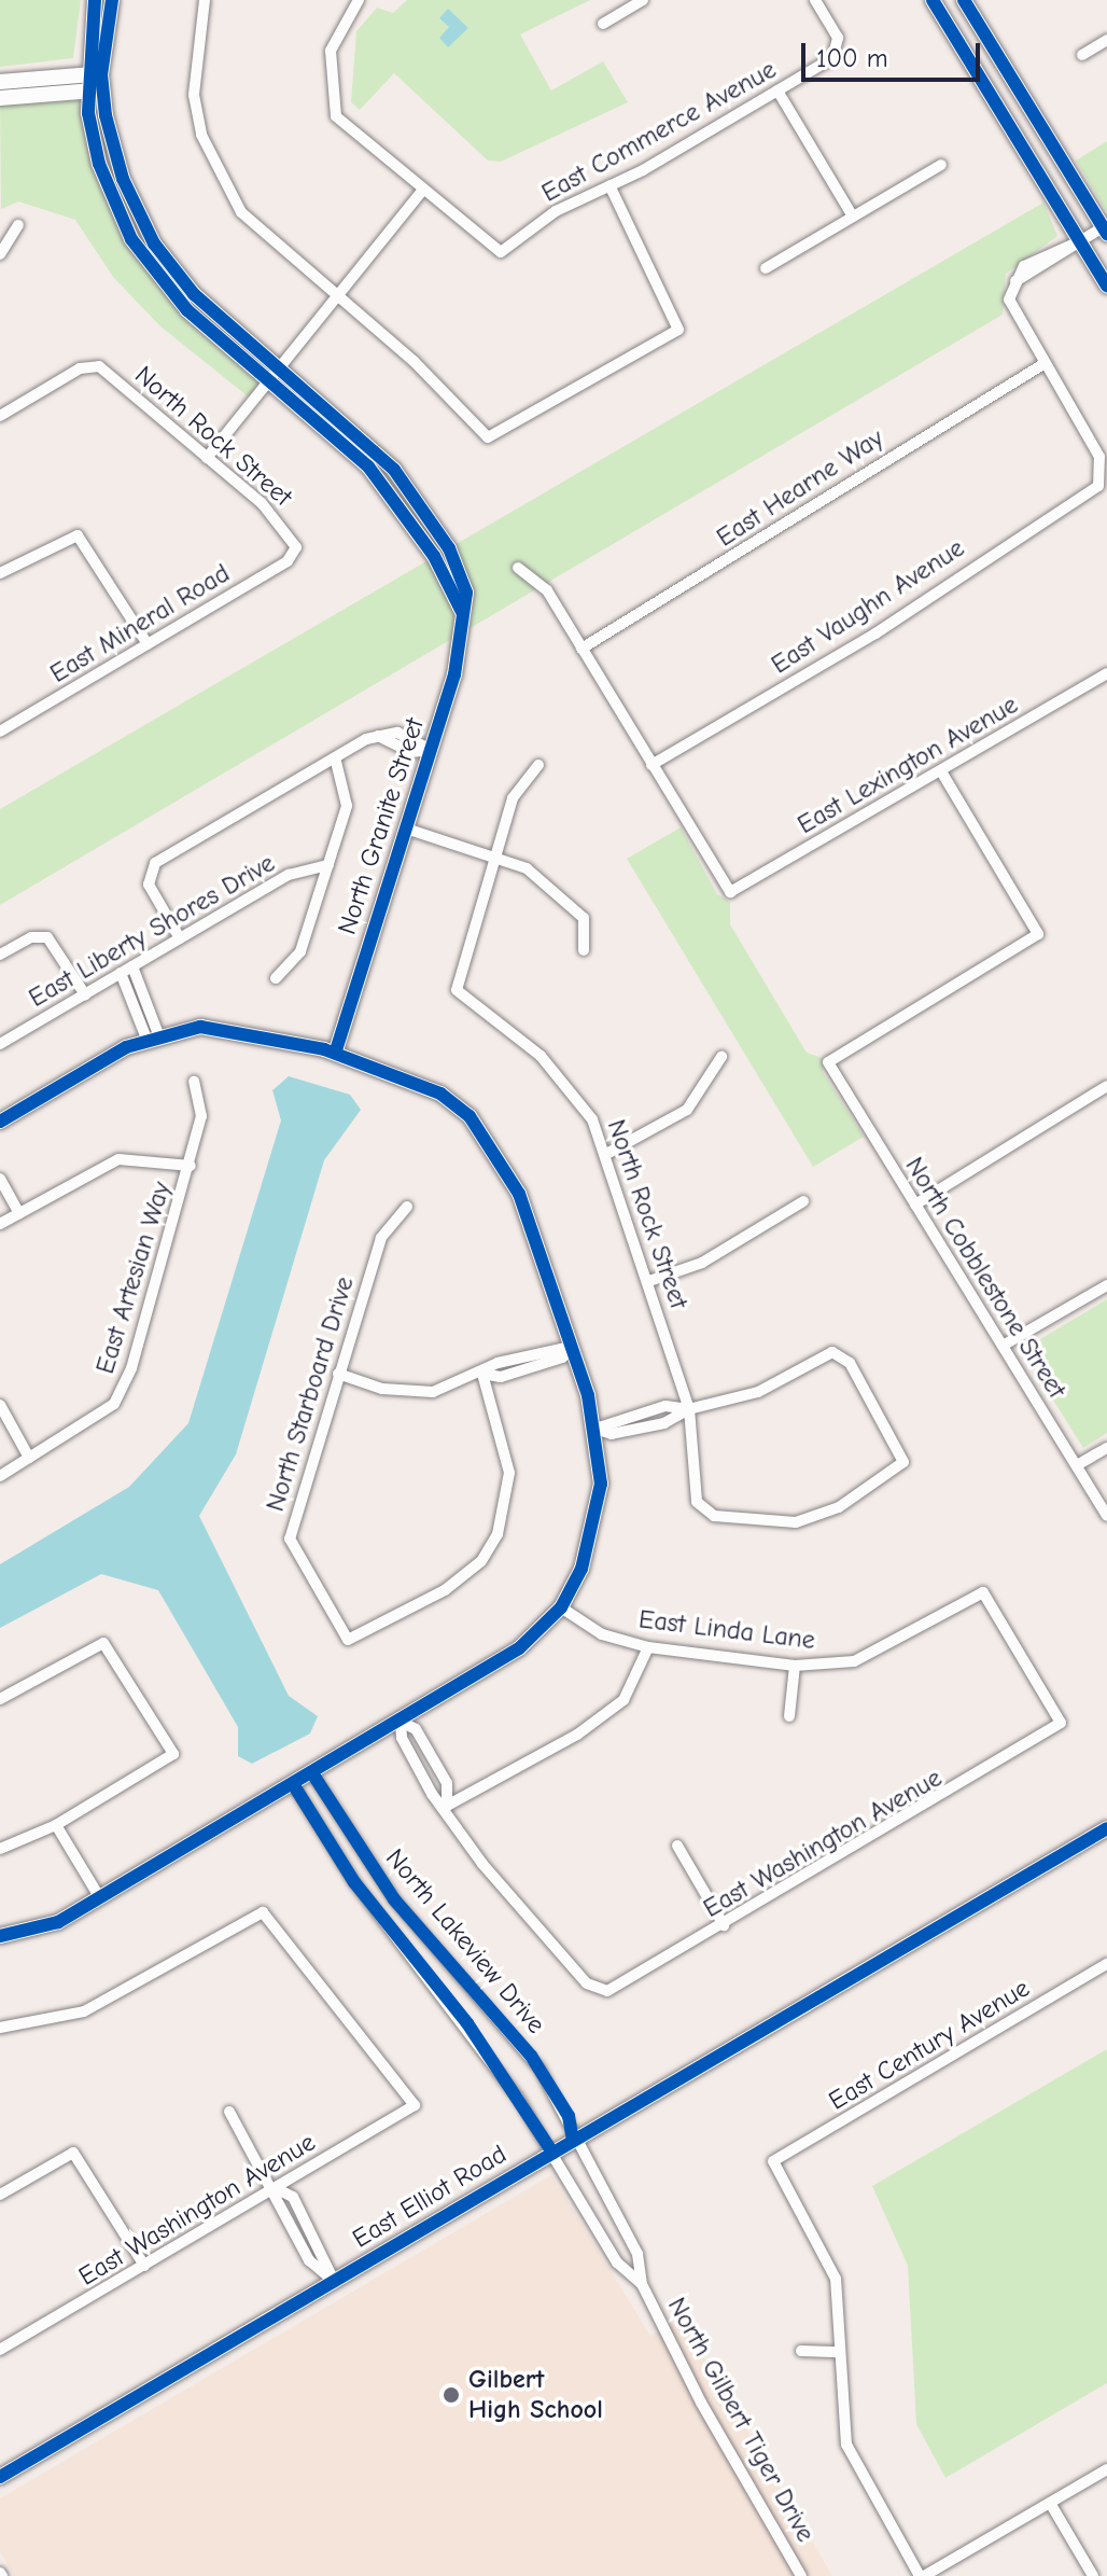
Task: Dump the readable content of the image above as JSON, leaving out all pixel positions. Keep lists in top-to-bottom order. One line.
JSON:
{"streets":{"street":["East Commerce Avenue","North Rock Street","East Hearne Way","East Vaughn Avenue","East Mineral Road","East Lexington Avenue","North Granite Street","East Liberty Shores Drive","East Artesian Way","North Cobblestone Street","North Starboard Drive","East Linda Lane","East Washington Avenue","North Lakeview Drive","East Century Avenue","East Elliot Road","North Gilbert Tiger Drive"]},"crossings":[["North Rock Street","East Mineral Road"],["East Hearne Way","East Vaughn Avenue"],["East Vaughn Avenue","East Lexington Avenue"],["East Lexington Avenue","North Cobblestone Street"],["East Linda Lane","East Washington Avenue"],["North Lakeview Drive","East Elliot Road"],["North Lakeview Drive","North Gilbert Tiger Drive"],["East Elliot Road","North Gilbert Tiger Drive"]],"places":["Gilbert High School"],"scale_bar":"100 m"}
